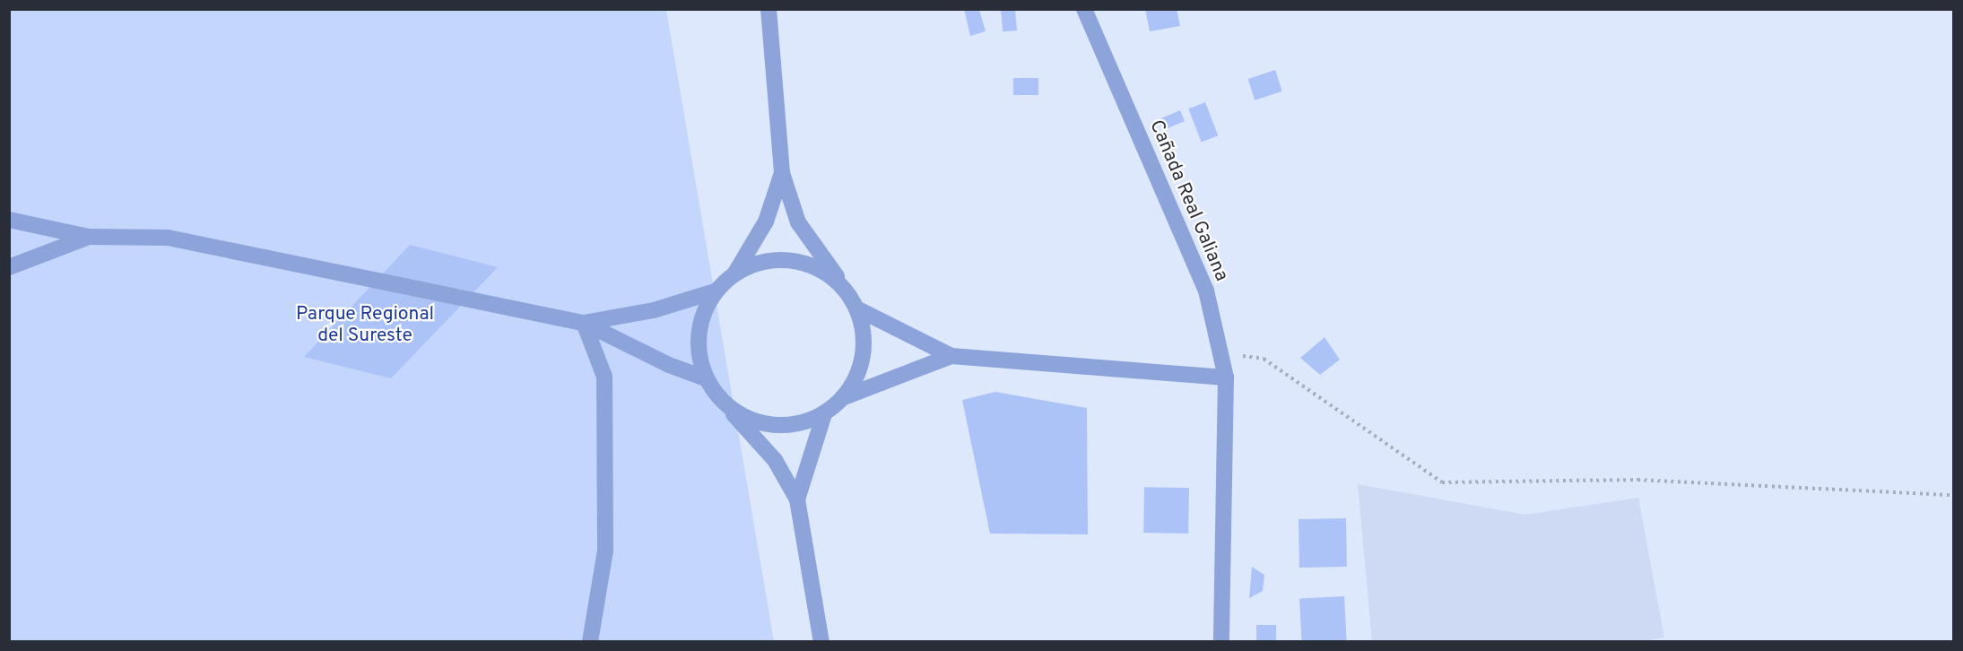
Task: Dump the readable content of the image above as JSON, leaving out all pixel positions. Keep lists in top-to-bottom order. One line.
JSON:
{"streets":{"street":["Cañada Real Galiana"]},"parks":["Parque Regional del Sureste"]}
